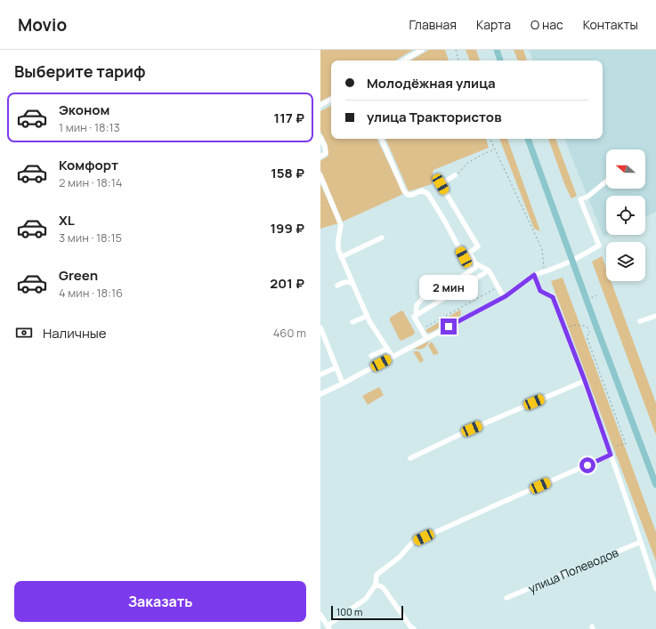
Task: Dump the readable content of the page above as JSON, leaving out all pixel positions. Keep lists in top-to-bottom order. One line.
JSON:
{"streets":{"street":["улица Полеводов"]},"scale_bar":"100 m","north":"left","page":{"header":"Movio","nav":["Главная","Карта","О нас","Контакты"],"heading":"Выберите тариф","banner":["Молодёжная улица","улица Трактористов"],"list":[{"name":"Эконом","note":"1 мин · 18:13","value":"117 ₽"},{"name":"Комфорт","note":"2 мин · 18:14","value":"158 ₽"},{"name":"XL","note":"3 мин · 18:15","value":"199 ₽"},{"name":"Green","note":"4 мин · 18:16","value":"201 ₽"}],"bubble":"2 мин","pay":["Наличные","460 m"],"buttons":"Заказать","scale":"100 m"}}
